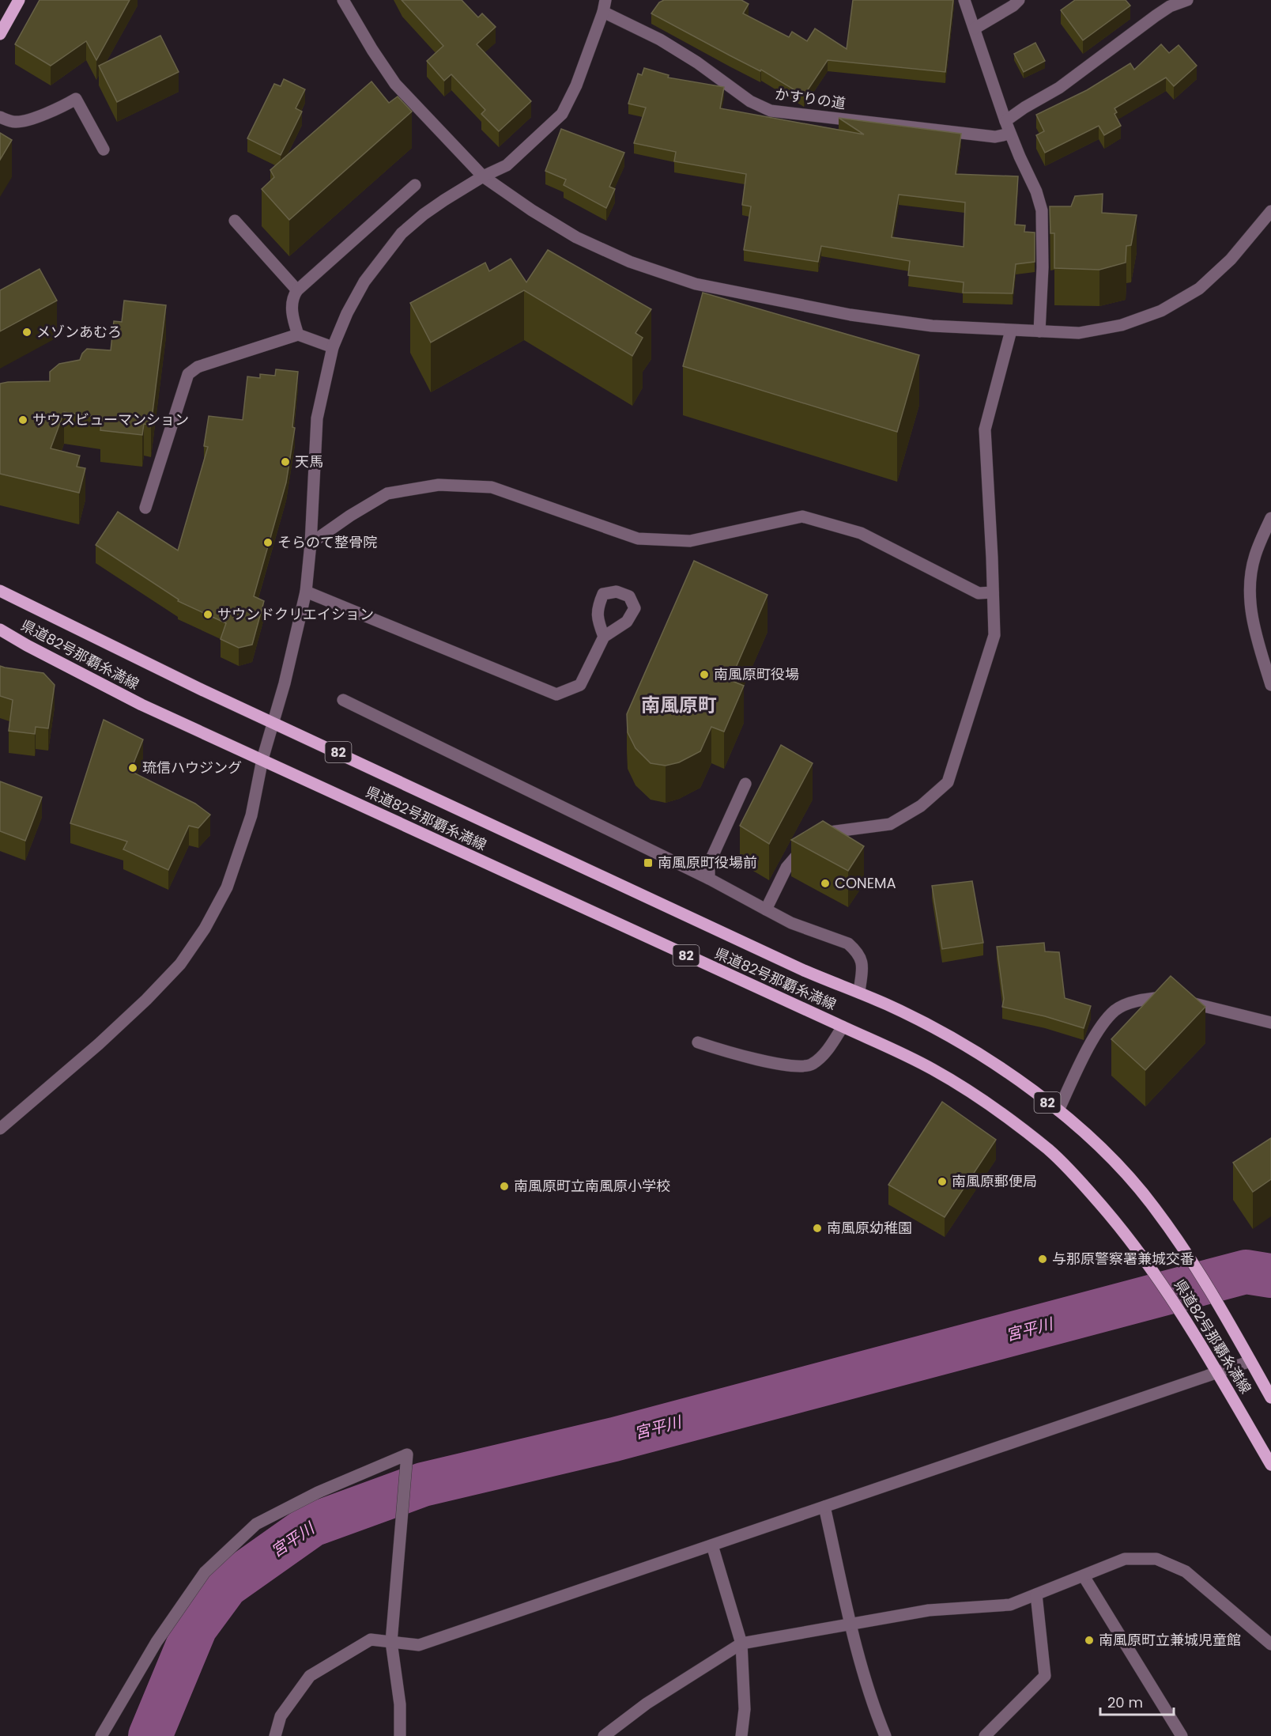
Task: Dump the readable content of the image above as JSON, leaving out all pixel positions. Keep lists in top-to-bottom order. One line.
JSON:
{"streets":{"main road":["県道82号那覇糸満線","82"],"street":["かすりの道"]},"crossings":[["かすりの道","県道82号那覇糸満線"]],"districts":["南風原町"],"water":["宮平川"],"places":{"other":["メゾンあむろ","サウスビューマンション","天馬","そらのて整骨院","サウンドクリエイション","南風原町役場","琉信ハウジング","CONEMA","南風原郵便局","南風原町立南風原小学校","南風原幼稚園","与那原警察署兼城交番","南風原町立兼城児童館"],"transit":["南風原町役場前"]},"scale_bar":"20 m"}
